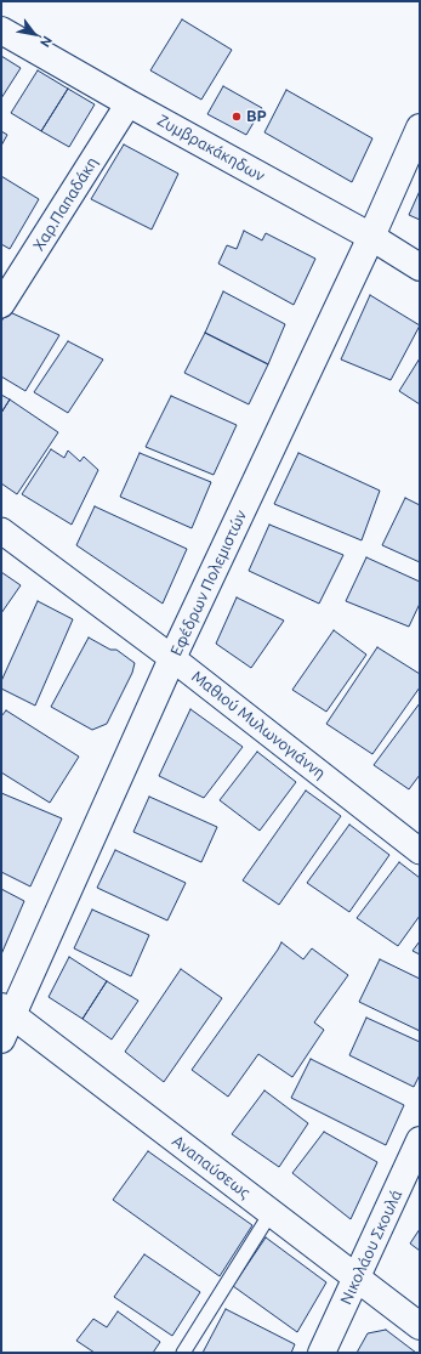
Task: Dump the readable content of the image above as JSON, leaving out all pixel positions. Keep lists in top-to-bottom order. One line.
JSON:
{"streets":{"street":["Ζυμβρακάκηδων","Χαρ.Παπαδάκη","Εφέδρων Πολεμιστών","Μαθιού Μυλωνογιάννη","Αναπαύσεως","Νικολάου Σκουλά"]},"crossings":[["Ζυμβρακάκηδων","Χαρ.Παπαδάκη"],["Ζυμβρακάκηδων","Εφέδρων Πολεμιστών"],["Εφέδρων Πολεμιστών","Μαθιού Μυλωνογιάννη"],["Εφέδρων Πολεμιστών","Αναπαύσεως"],["Αναπαύσεως","Νικολάου Σκουλά"]],"places":["BP"],"north":"bottom right"}
